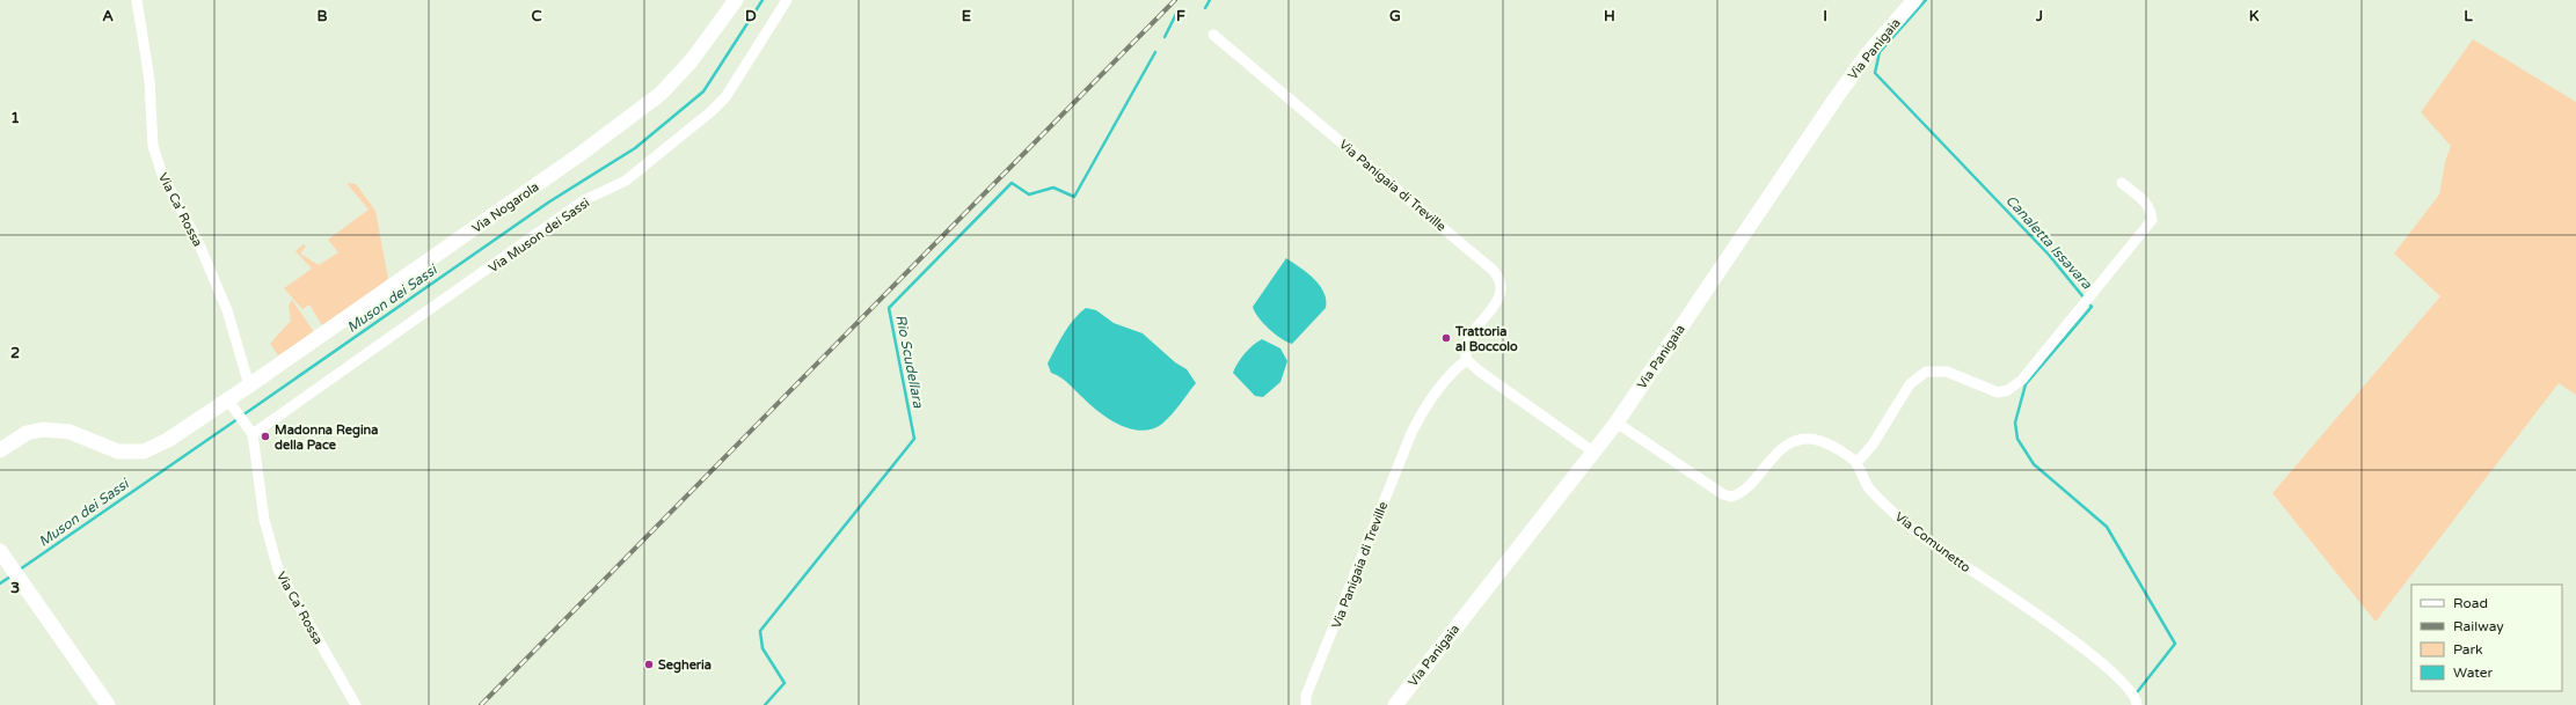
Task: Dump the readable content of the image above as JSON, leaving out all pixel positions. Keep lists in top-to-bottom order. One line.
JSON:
{"streets":{"street":["Via Panigaia","Via Panigaia di Treville","Via Nogarola","Via Ca' Rossa","Via Muson dei Sassi","Via Comunetto"]},"crossings":[["Via Panigaia","Via Comunetto"],["Via Nogarola","Via Ca' Rossa"],["Via Ca' Rossa","Via Muson dei Sassi"]],"water":["Canaletta Issavara","Muson dei Sassi","Rio Scudellara"],"places":["Trattoria al Boccolo","Madonna Regina della Pace","Segheria"],"legend":["Road","Railway","Park","Water"],"grid":{"columns":["A","B","C","D","E","F","G","H","I","J","K","L"],"rows":["1","2","3"]}}
